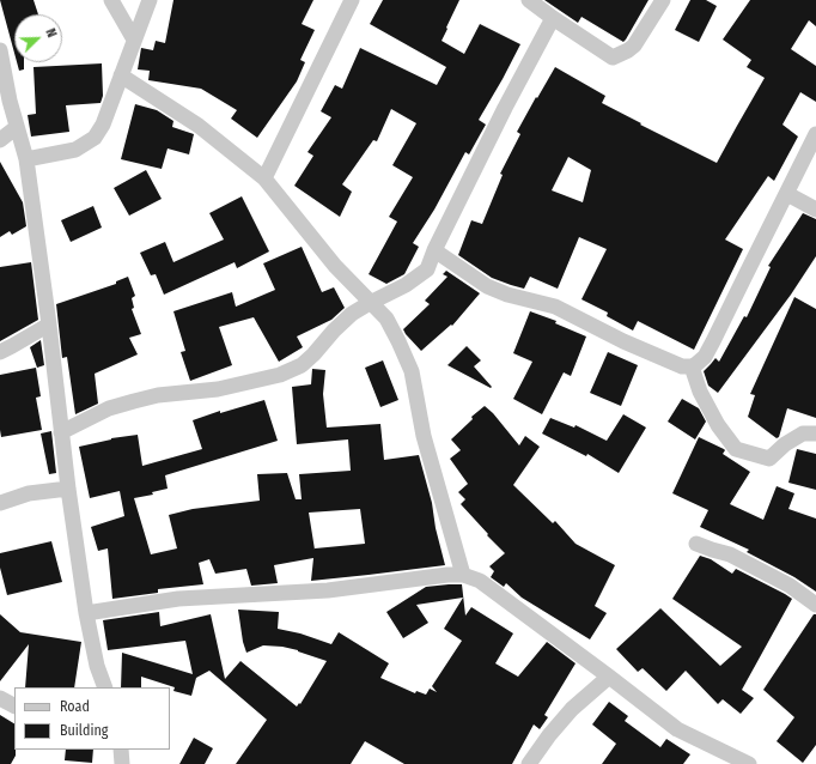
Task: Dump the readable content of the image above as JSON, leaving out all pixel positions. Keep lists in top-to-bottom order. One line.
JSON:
{"legend":["Road","Building"],"north":"top right"}
